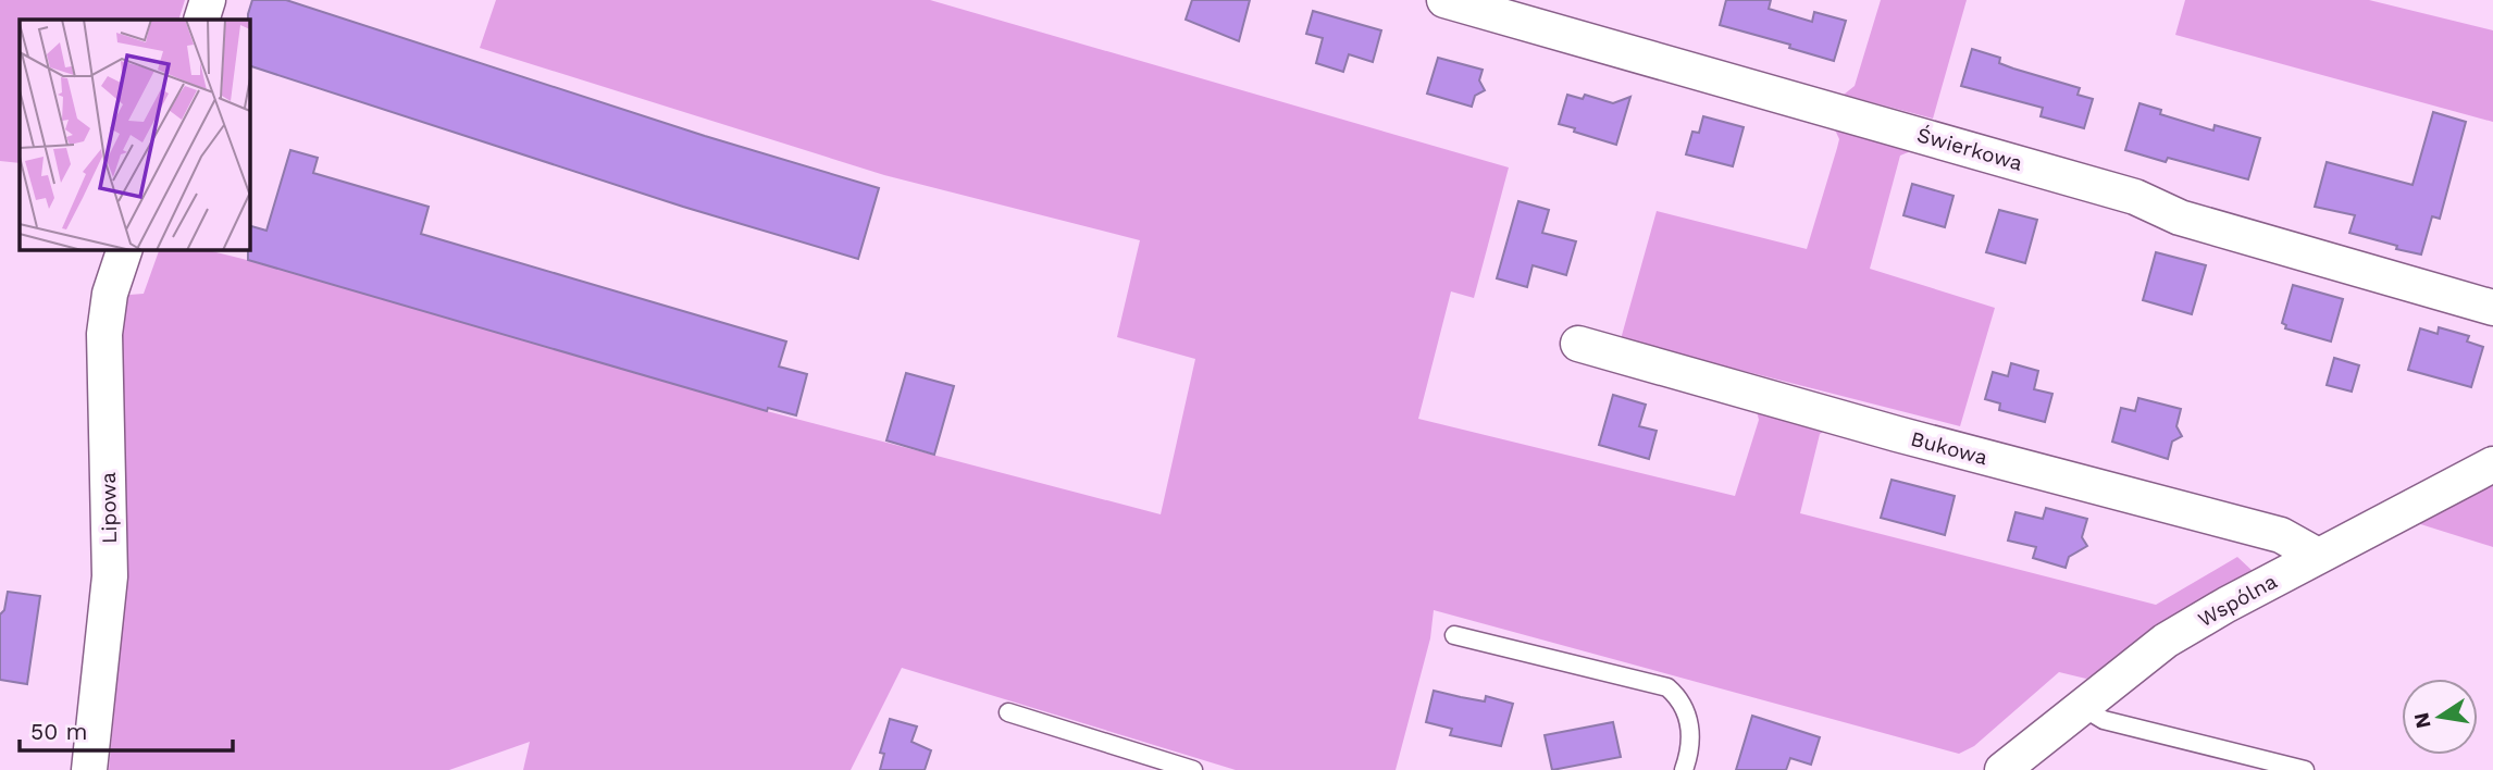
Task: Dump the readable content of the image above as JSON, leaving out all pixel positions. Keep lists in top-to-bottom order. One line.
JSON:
{"streets":{"street":["Świerkowa","Bukowa","Lipowa","Wspólna"]},"crossings":[["Bukowa","Wspólna"]],"scale_bar":"50 m","north":"left"}
